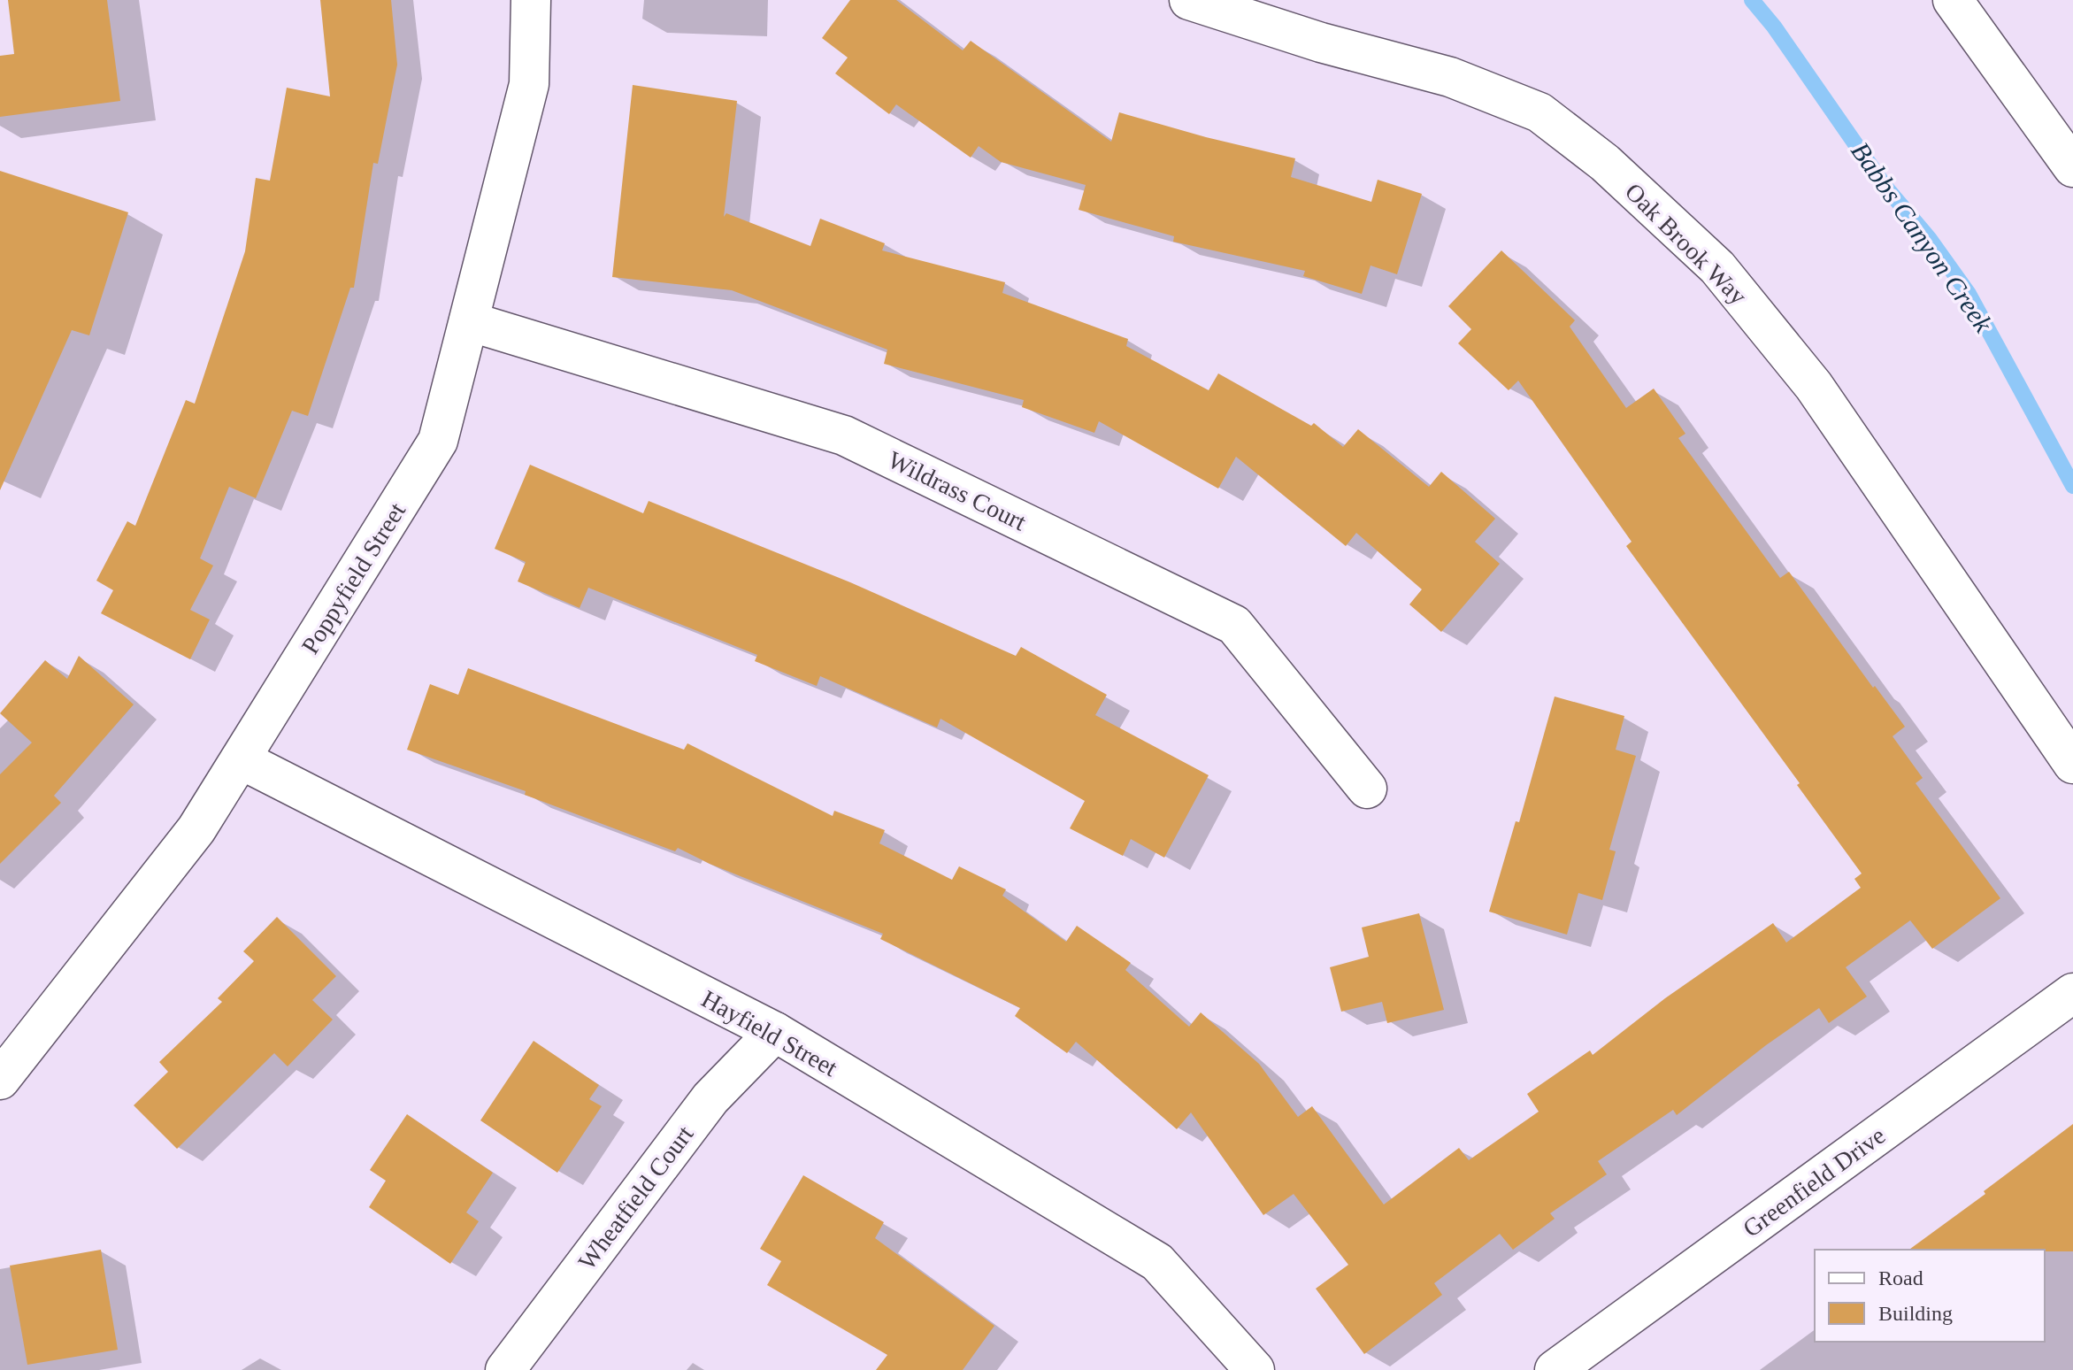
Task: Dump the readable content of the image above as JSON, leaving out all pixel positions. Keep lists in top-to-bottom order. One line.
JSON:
{"streets":{"street":["Oak Brook Way","Wildrass Court","Poppyfield Street","Hayfield Street","Greenfield Drive","Wheatfield Court"]},"crossings":[["Wildrass Court","Poppyfield Street"],["Poppyfield Street","Hayfield Street"],["Hayfield Street","Wheatfield Court"]],"water":["Babbs Canyon Creek"],"legend":["Road","Building"]}
